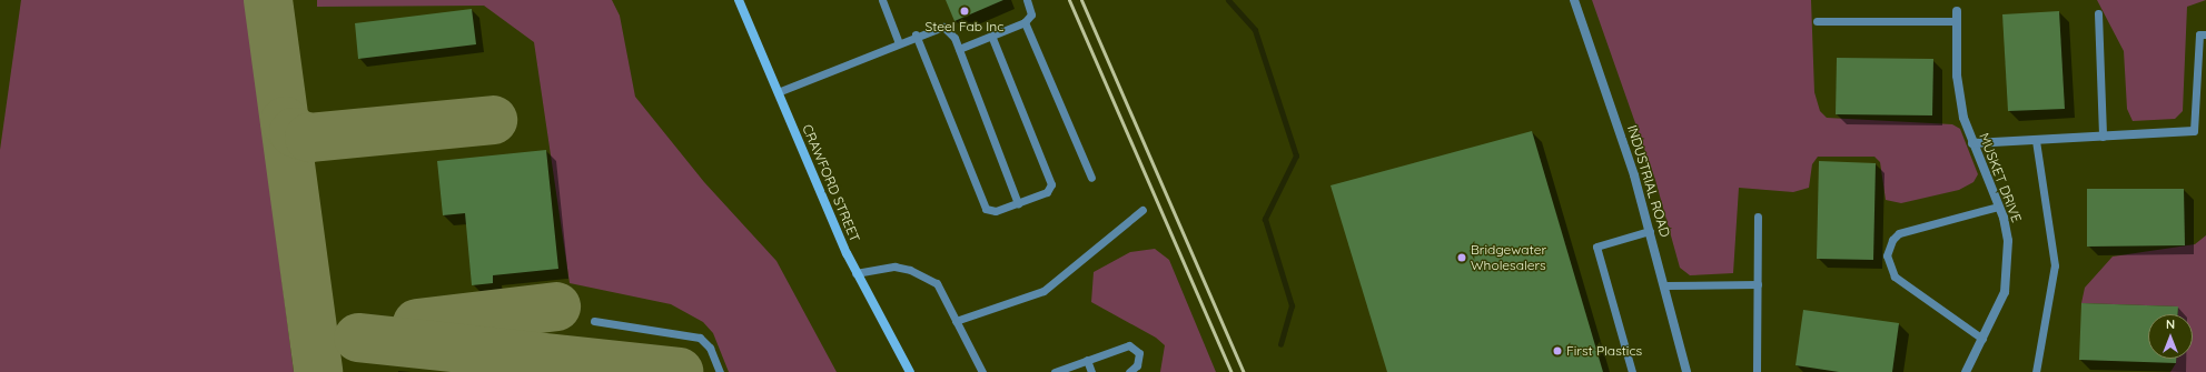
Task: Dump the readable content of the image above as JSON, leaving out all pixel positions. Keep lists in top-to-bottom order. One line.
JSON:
{"streets":{"main road":["CRAWFORD STREET"],"street":["MUSKET DRIVE","INDUSTRIAL ROAD"]},"places":["Steel Fab Inc","Bridgewater Wholesalers","First Plastics"],"north":"top"}
